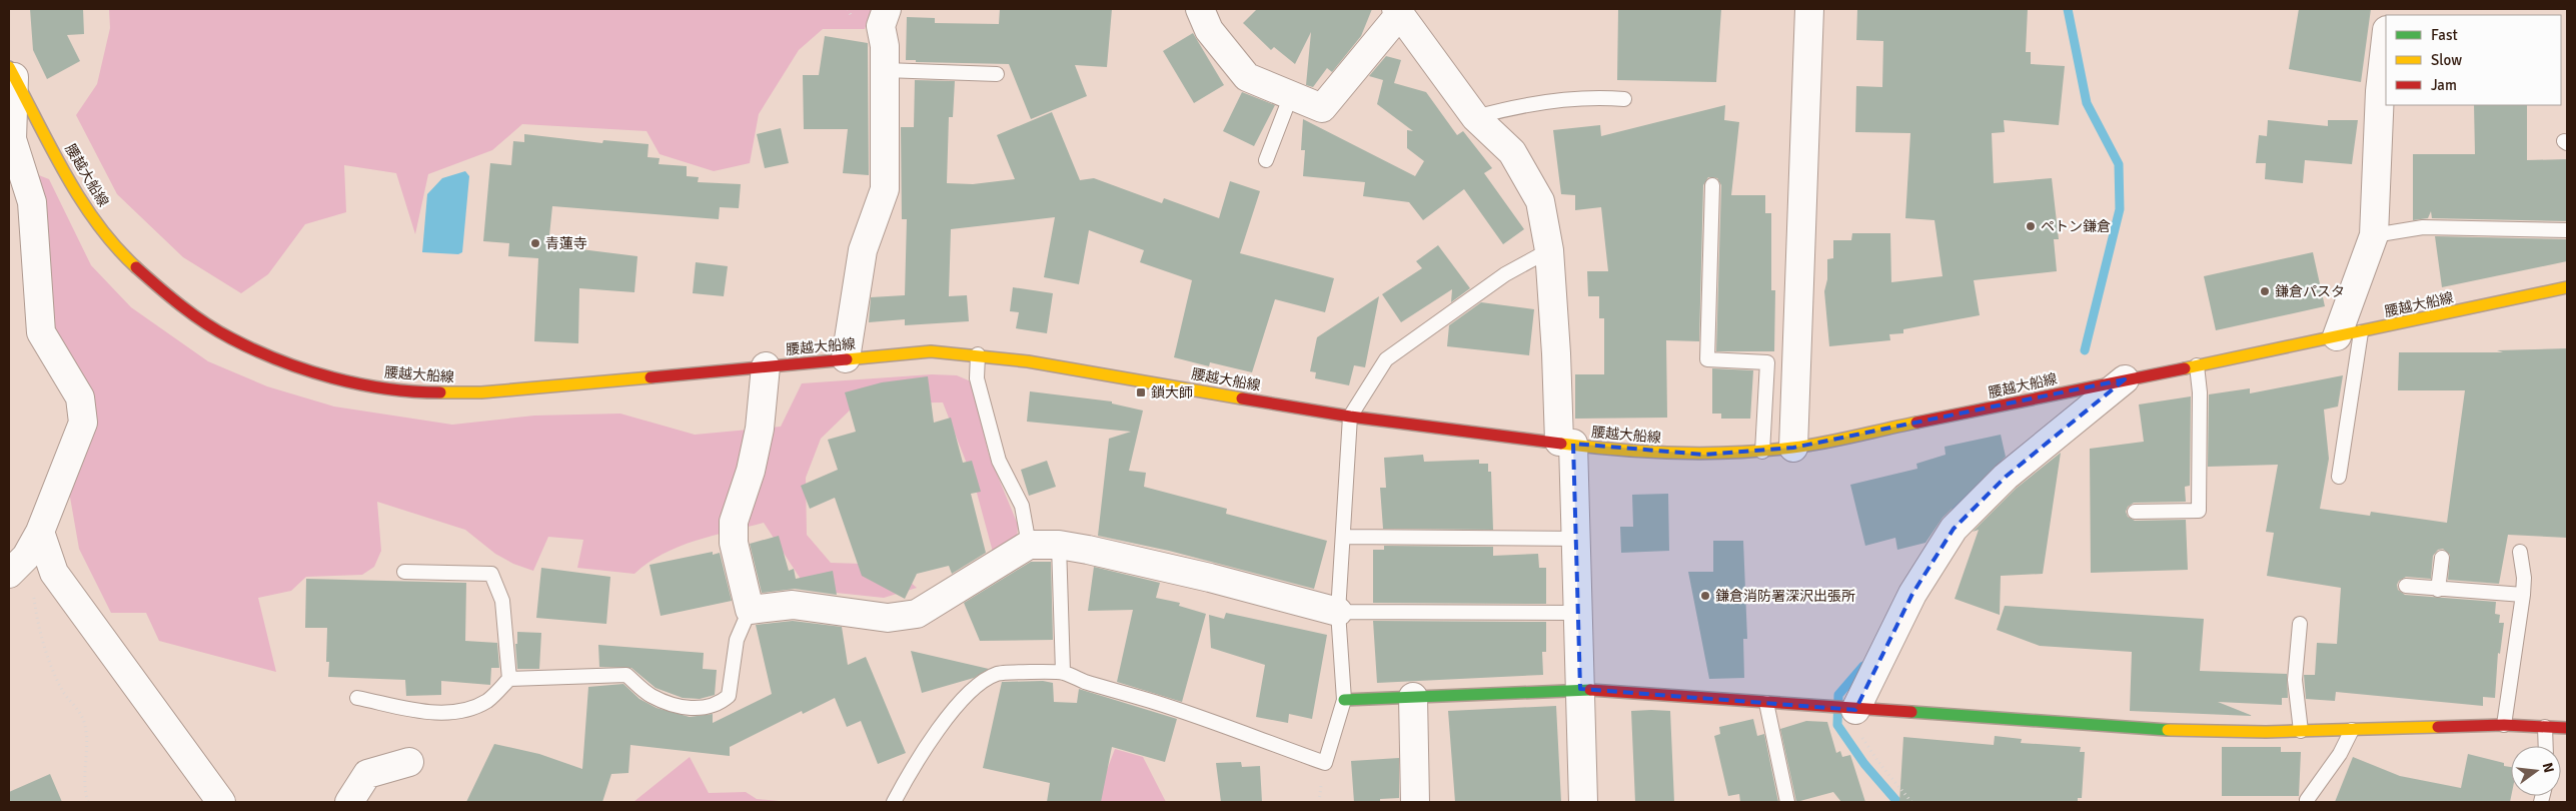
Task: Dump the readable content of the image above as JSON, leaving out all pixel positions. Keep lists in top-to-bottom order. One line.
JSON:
{"streets":{"main road":["腰越大船線"]},"places":{"other":["ペトン鎌倉","青蓮寺","鎌倉パスタ","鎌倉消防署深沢出張所"],"transit":["鎖大師"]},"legend":["Fast","Slow","Jam"],"north":"right"}
